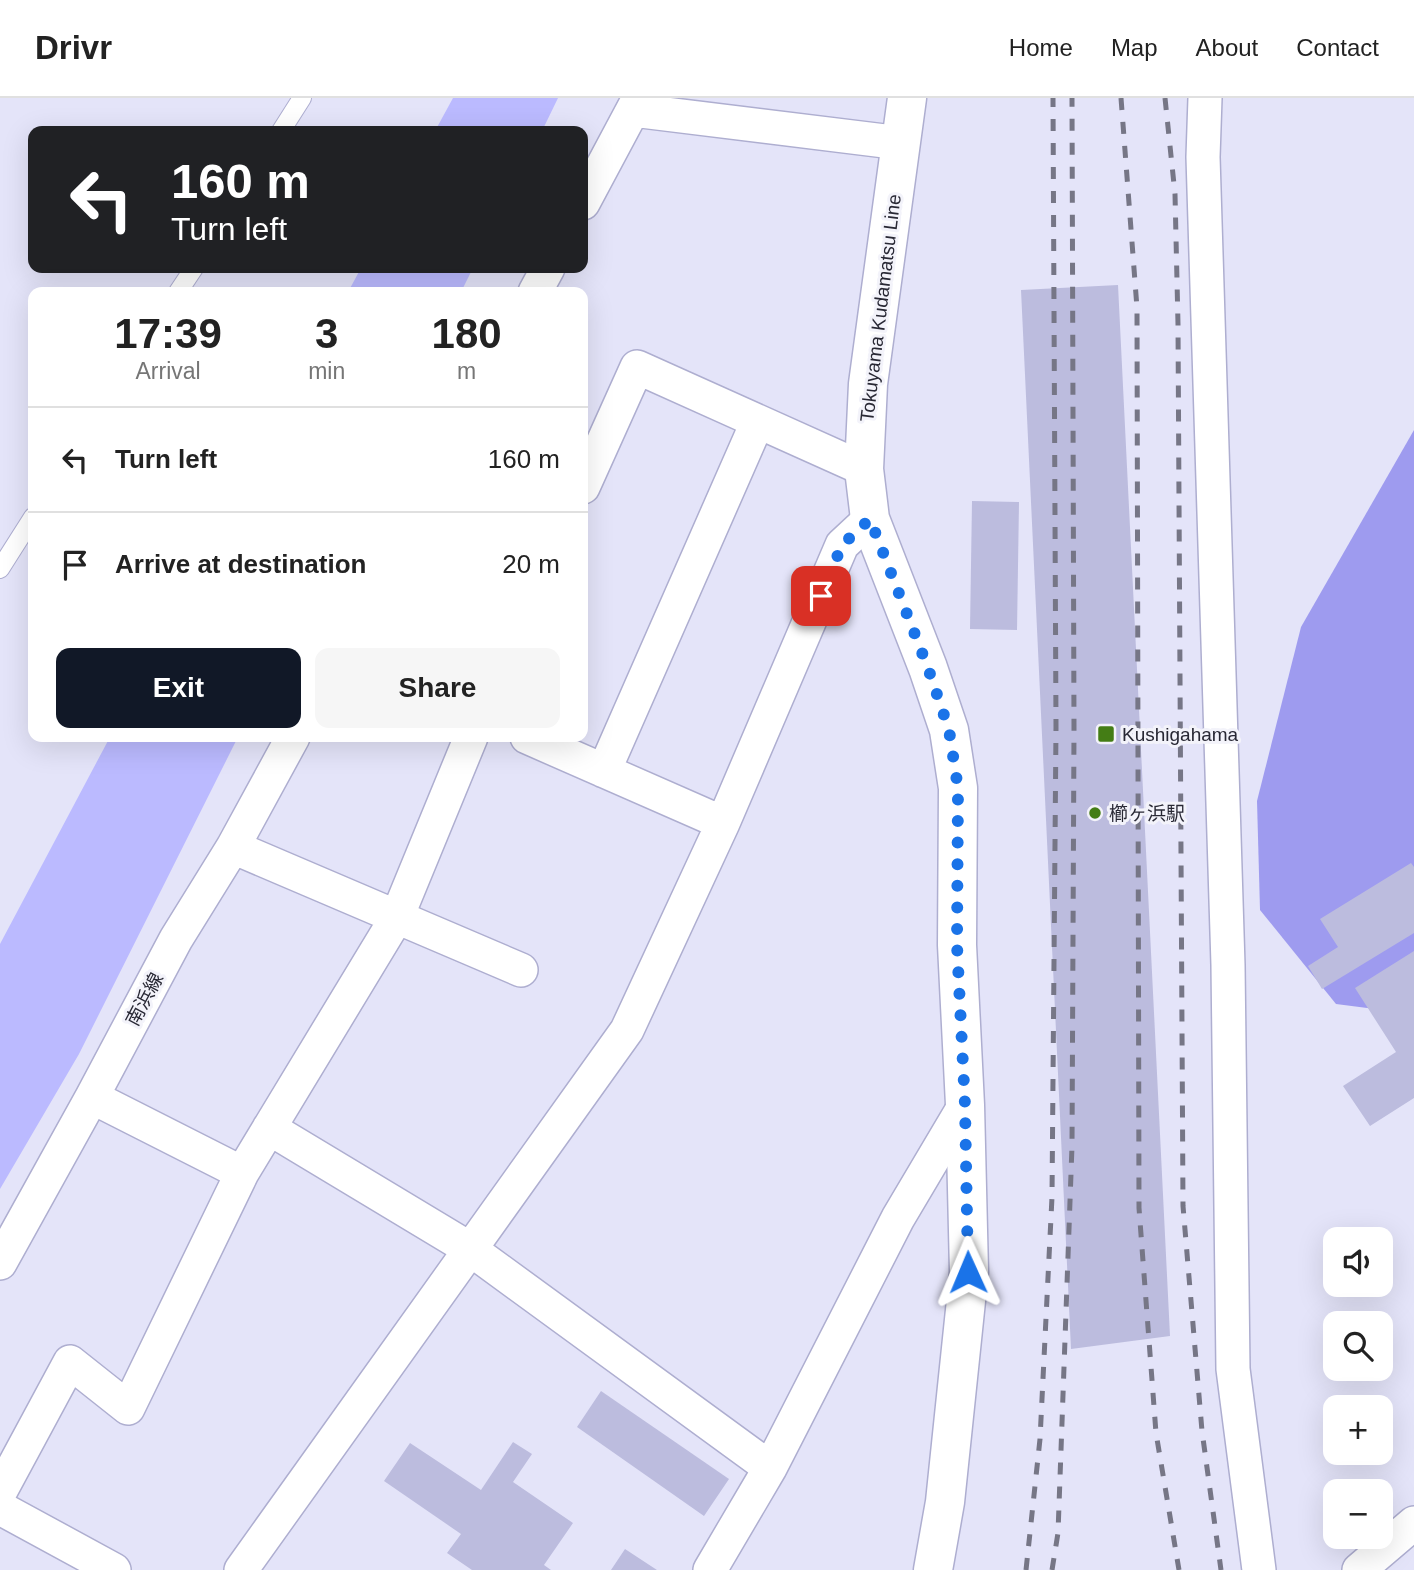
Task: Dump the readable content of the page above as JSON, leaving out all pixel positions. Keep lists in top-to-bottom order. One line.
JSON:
{"streets":{"main road":["Tokuyama Kudamatsu Line"],"street":["南浜線"]},"places":{"transit":["Kushigahama"],"other":["櫛ヶ浜駅"]},"page":{"header":"Drivr","nav":["Home","Map","About","Contact"],"turn":["160 m","Turn left"],"eta":["17:39","Arrival","3","min","180","m"],"list":[{"name":"Turn left","value":"160 m"},{"name":"Arrive at destination","value":"20 m"}],"buttons":["Exit","Share"],"map_buttons":["+","−"]}}
